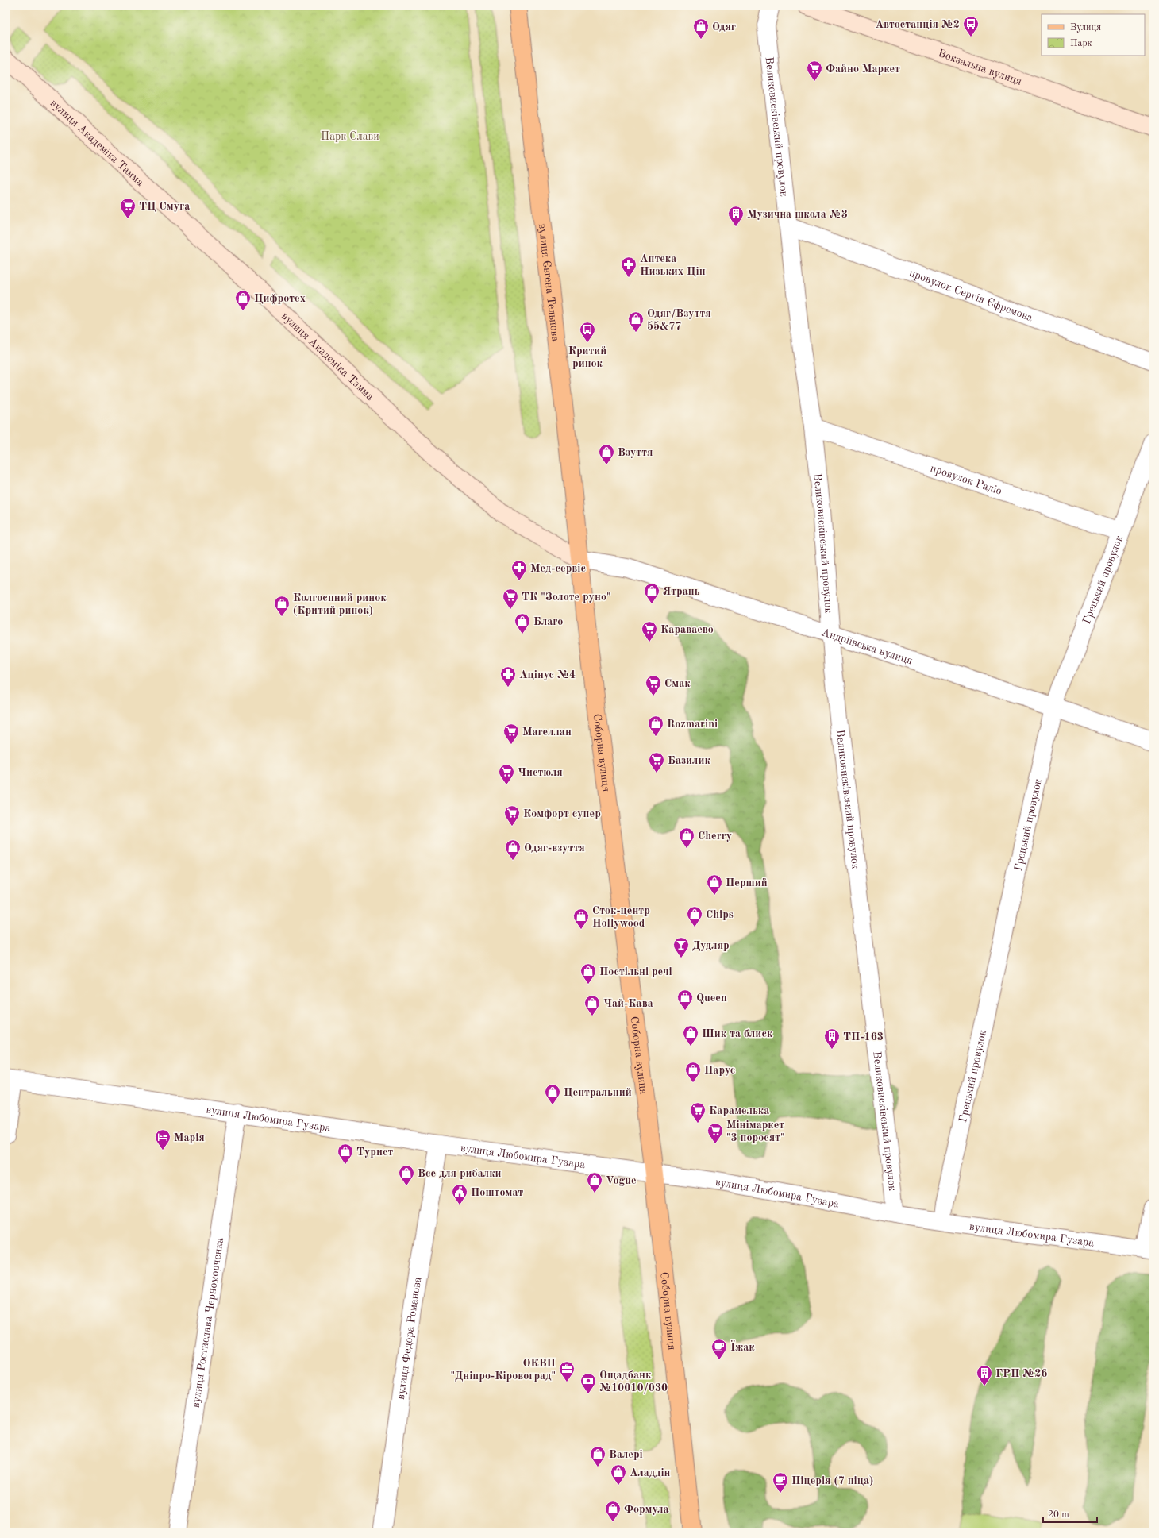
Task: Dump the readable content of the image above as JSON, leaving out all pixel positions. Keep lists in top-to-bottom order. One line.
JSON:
{"streets":{"main road":["Вокзальна вулиця","вулиця Академіка Тамма","вулиця Євгена Тельнова","Соборна вулиця"],"street":["Великовисківський провулок","провулок Сергія Єфремова","провулок Радіо","Грецький провулок","Андріївська вулиця","вулиця Любомира Гузара","вулиця Ростислава Черноморченка","вулиця Федора Романова"]},"crossings":[["Великовисківський провулок","провулок Сергія Єфремова"],["Великовисківський провулок","провулок Радіо"],["Великовисківський провулок","Андріївська вулиця"],["Великовисківський провулок","вулиця Любомира Гузара"],["вулиця Академіка Тамма","вулиця Євгена Тельнова"],["вулиця Академіка Тамма","Андріївська вулиця"],["вулиця Академіка Тамма","Соборна вулиця"],["вулиця Євгена Тельнова","Андріївська вулиця"],["вулиця Євгена Тельнова","Соборна вулиця"],["провулок Радіо","Грецький провулок"],["Грецький провулок","Андріївська вулиця"],["Грецький провулок","вулиця Любомира Гузара"],["Андріївська вулиця","Соборна вулиця"],["Соборна вулиця","вулиця Любомира Гузара"],["вулиця Любомира Гузара","вулиця Ростислава Черноморченка"],["вулиця Любомира Гузара","вулиця Федора Романова"]],"parks":["Парк Слави"],"places":{"bus stop":["Автостанція №2","Критий ринок"],"shop":["Одяг","Цифротех","Одяг/Взуття 55&77","Взуття","Ятрань","Колгоспний ринок (Критий ринок)","Благо","Rozmarini","Cherry","Одяг-взуття","Перший","Chips","Сток-центр Hollywood","Постільні речі","Queen","Чай-Кава","Шик та блиск","Парус","Центральний","Турист","Все для рибалки","Vogue","Валері","Аладдін","Формула"],"supermarket":["Файно Маркет","ТЦ Смуга","ТК \"Золоте руно\"","Караваево","Смак","Магеллан","Базилик","Чистюля","Комфорт супер","Карамелька","Мінімаркет \"3 поросят\""],"building":["Музична школа №3","ТП-163","ГРП №26"],"pharmacy":["Аптека Низьких Цін","Мед-сервіс","Ацінус №4"],"bar":["Дудляр"],"hotel":["Марія"],"public building":["Поштомат"],"cafe":["Їжак","Піцерія (7 піца)"],"office":["ОКВП \"Дніпро-Кіровоград\""],"bank":["Ощадбанк №10010/030"]},"legend":["Вулиця","Парк"],"scale_bar":"20 m"}
